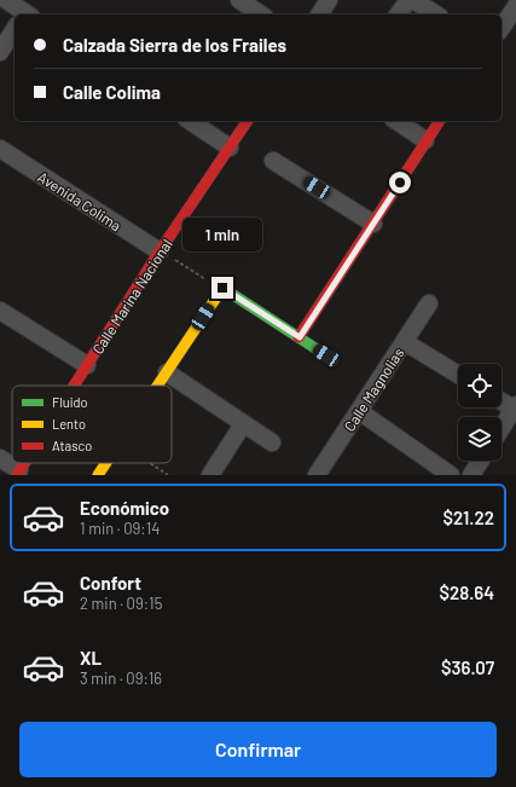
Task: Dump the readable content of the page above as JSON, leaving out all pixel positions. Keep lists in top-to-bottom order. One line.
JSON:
{"streets":{"street":["Avenida Colima","Calle Marina Nacional","Calle Magnolias"]},"crossings":[["Avenida Colima","Calle Marina Nacional"]],"legend":["Fluido","Lento","Atasco"],"page":{"banner":["Calzada Sierra de los Frailes","Calle Colima"],"bubble":"1 min","list":[{"name":"Económico","note":"1 min · 09:14","value":"$21.22"},{"name":"Confort","note":"2 min · 09:15","value":"$28.64"},{"name":"XL","note":"3 min · 09:16","value":"$36.07"}],"buttons":"Confirmar"}}
